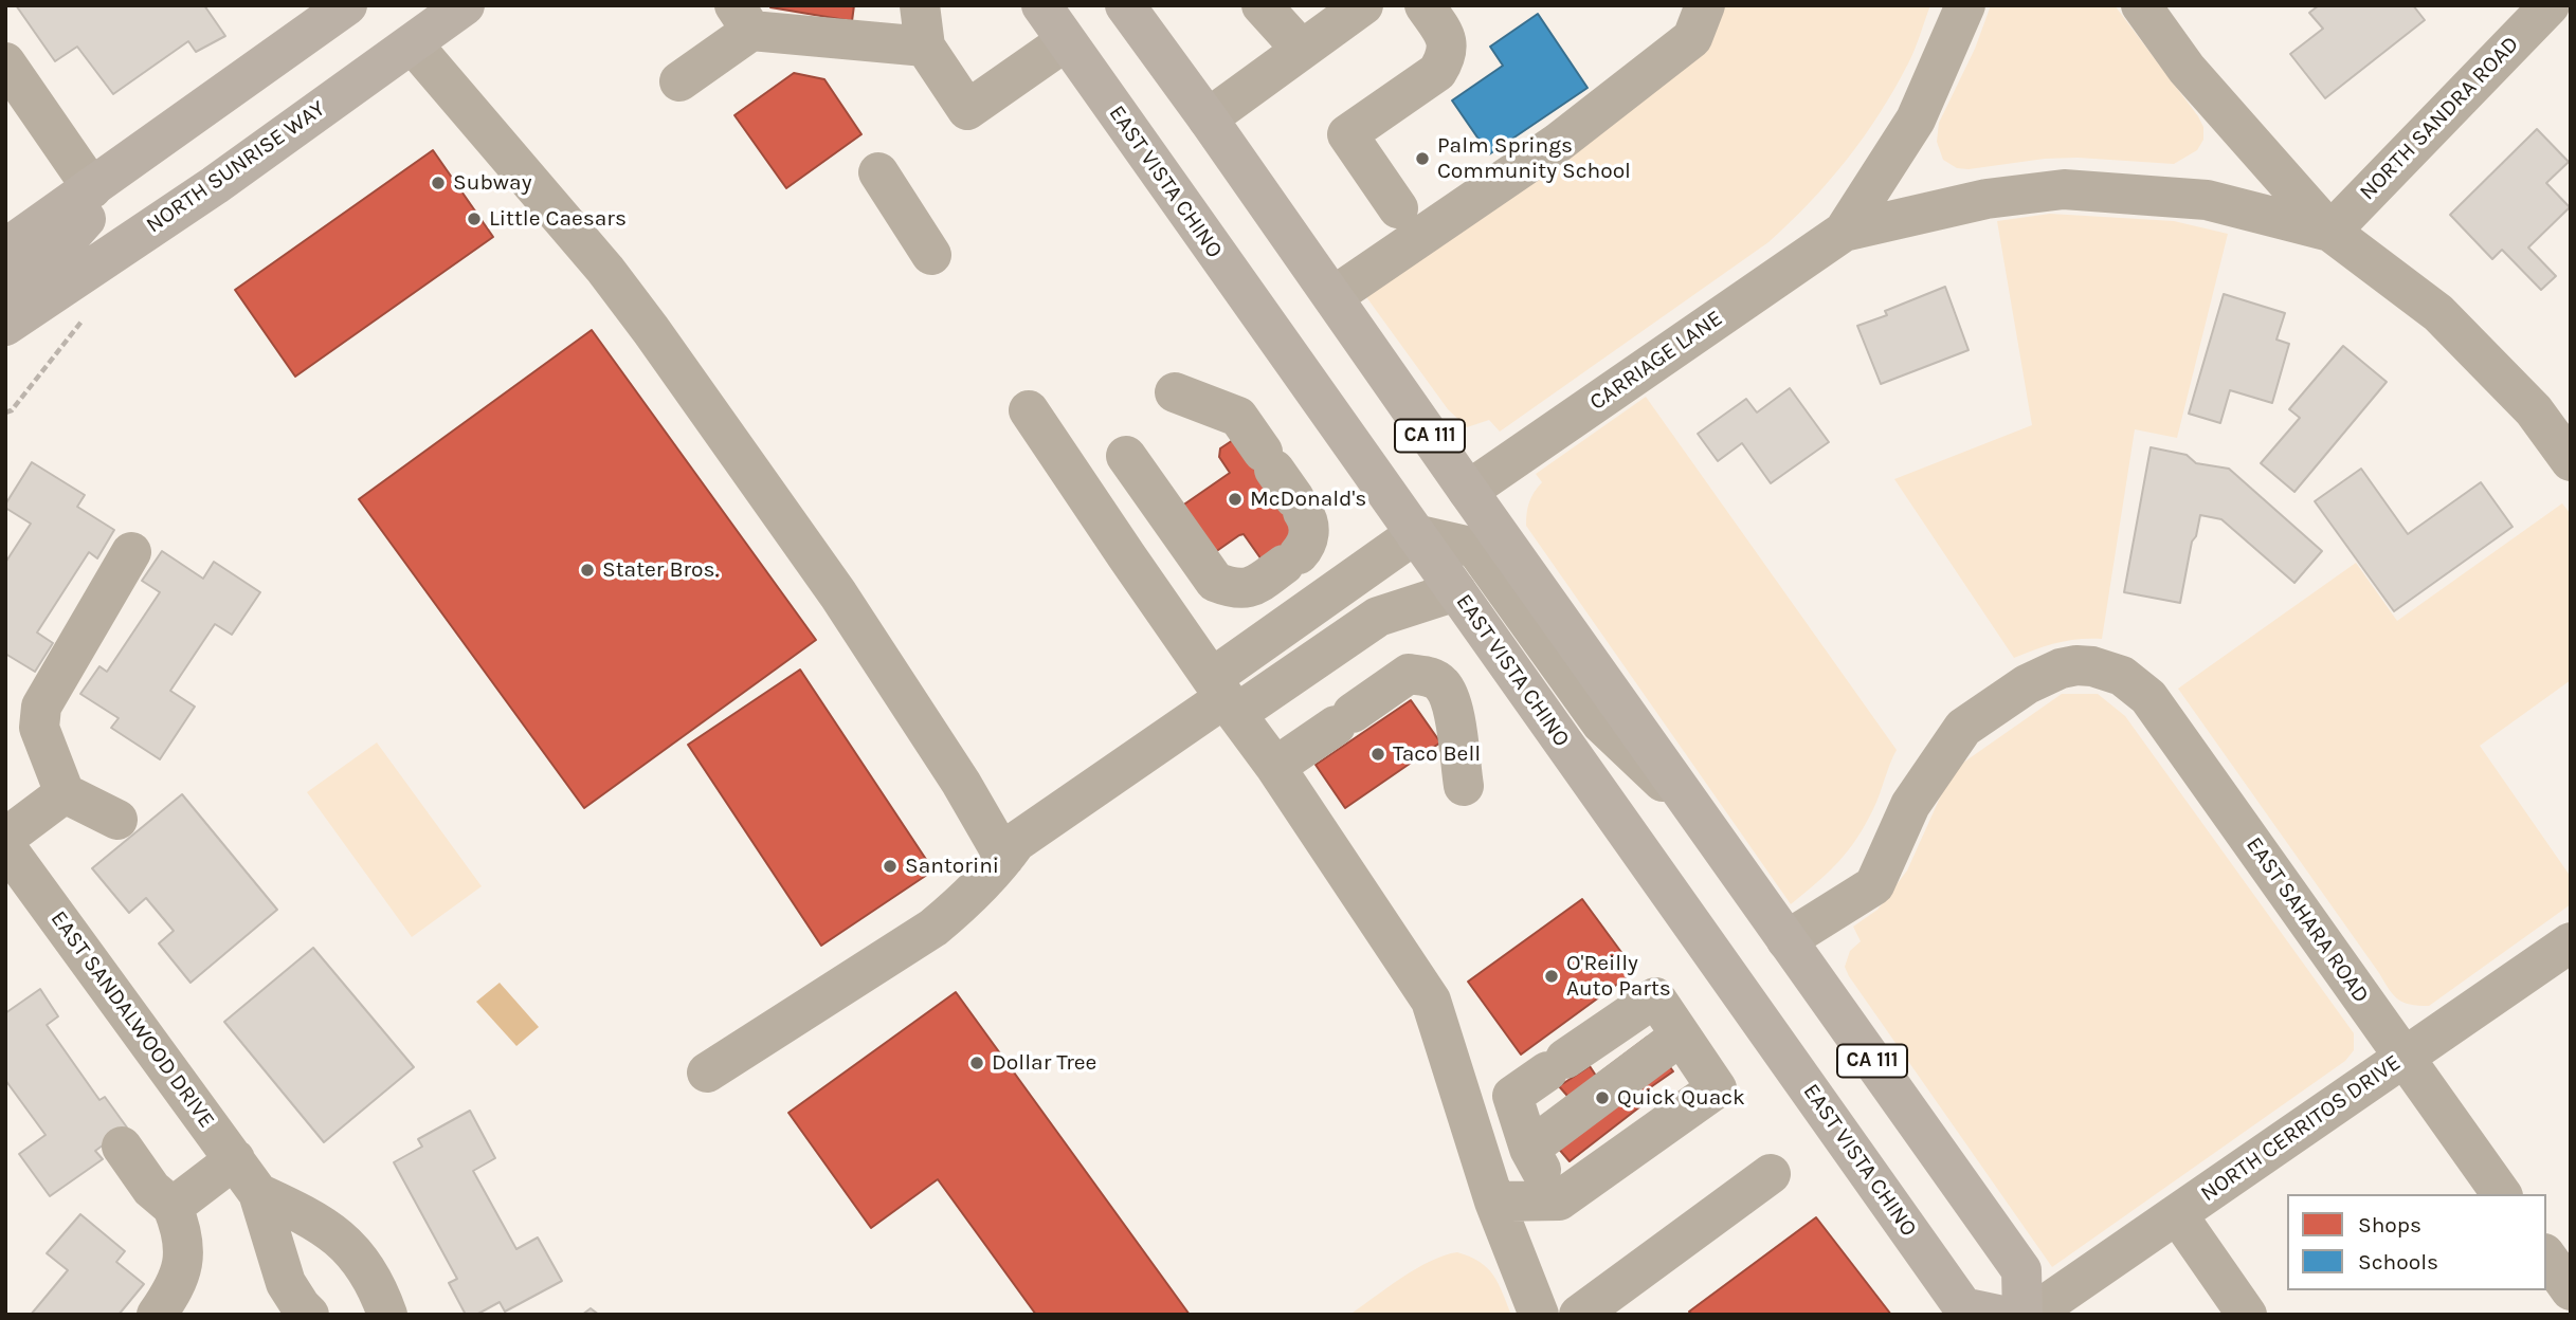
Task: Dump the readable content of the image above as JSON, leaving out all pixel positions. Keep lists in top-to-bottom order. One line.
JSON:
{"streets":{"main road":["NORTH SUNRISE WAY","EAST VISTA CHINO","CA 111"],"street":["NORTH SANDRA ROAD","CARRIAGE LANE","EAST SAHARA ROAD","EAST SANDALWOOD DRIVE","NORTH CERRITOS DRIVE"]},"crossings":[["CARRIAGE LANE","CA 111"],["CA 111","EAST SAHARA ROAD"],["EAST SAHARA ROAD","NORTH CERRITOS DRIVE"]],"places":["Palm Springs Community School","Subway","Little Caesars","McDonald's","Stater Bros.","Taco Bell","Santorini","O'Reilly Auto Parts","Dollar Tree","Quick Quack"],"legend":["Shops","Schools"]}
